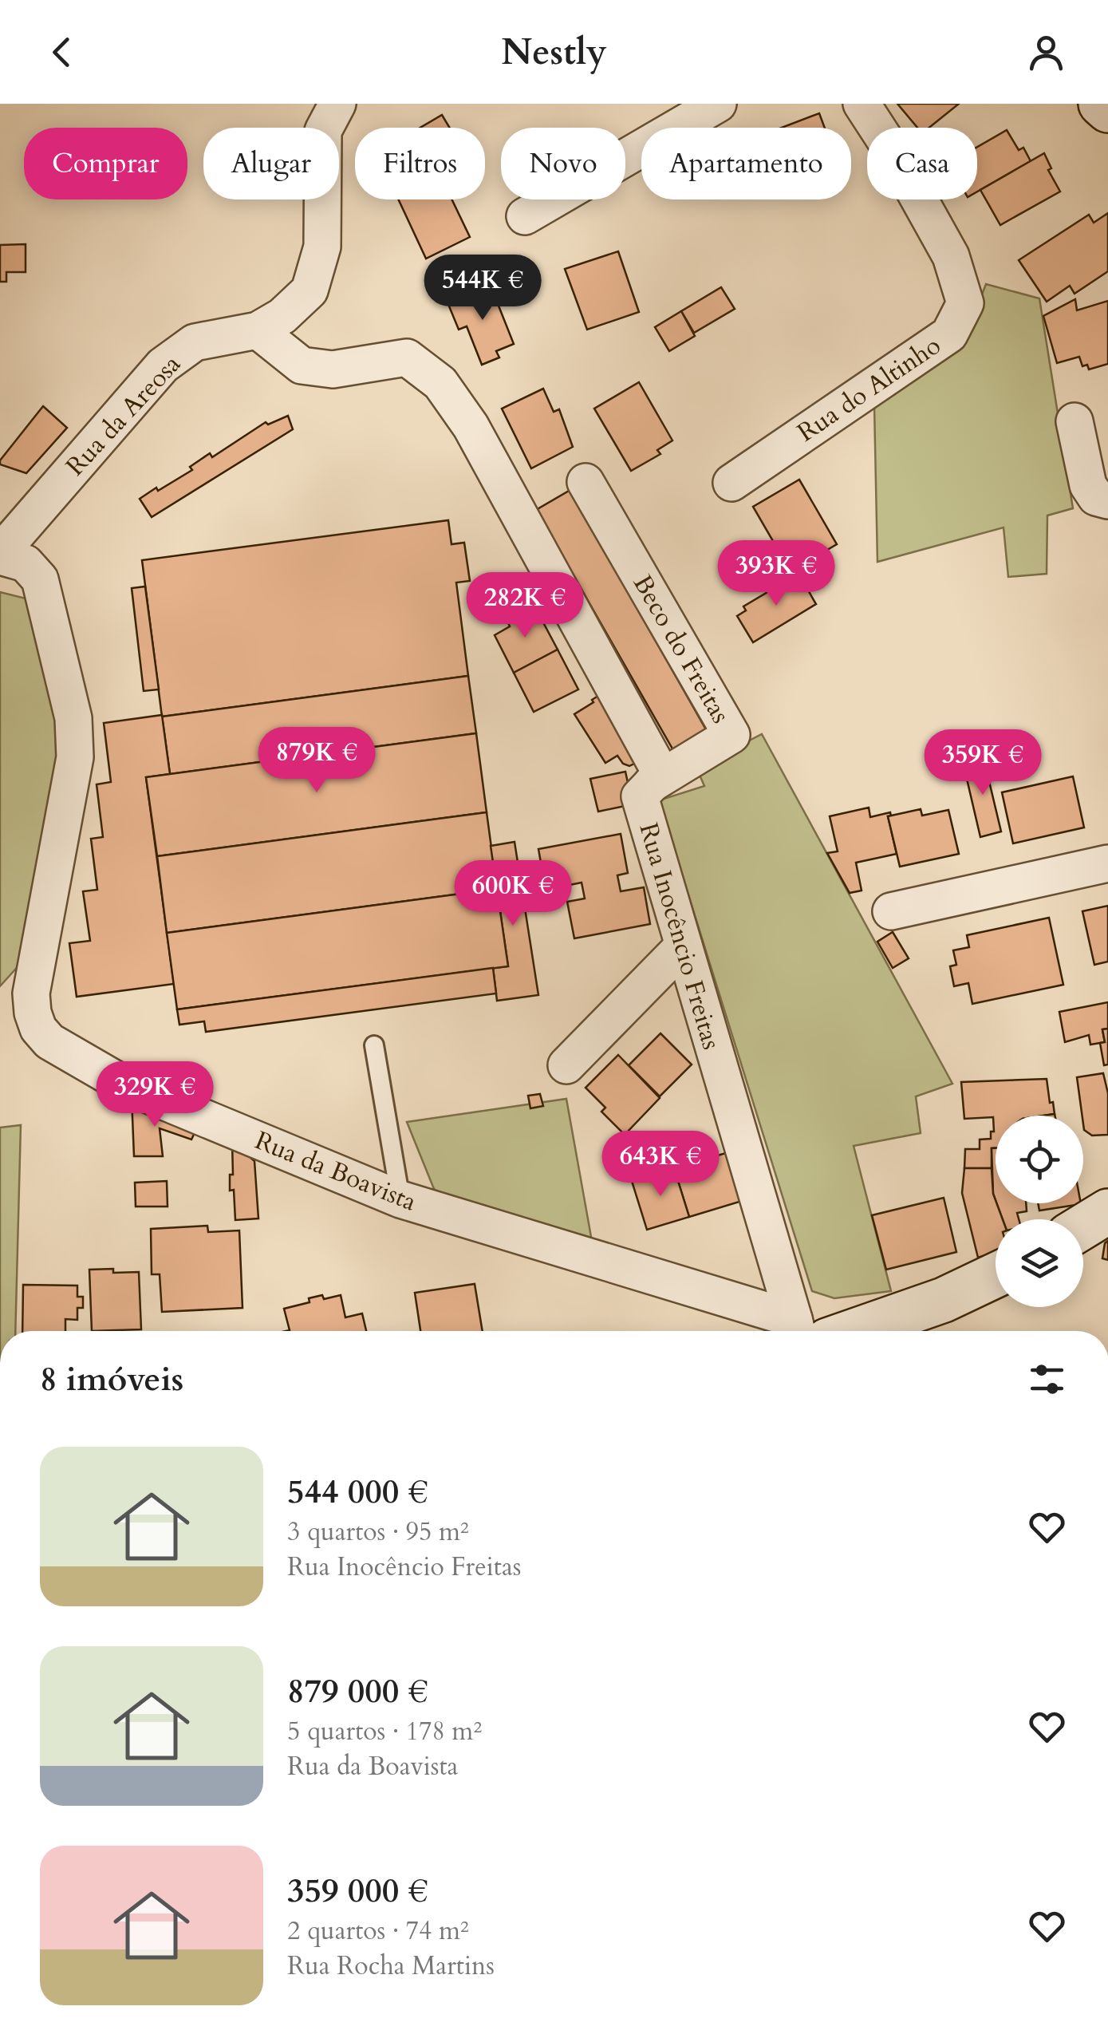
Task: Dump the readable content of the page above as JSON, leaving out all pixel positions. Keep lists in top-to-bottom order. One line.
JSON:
{"streets":{"street":["Rua do Altinho","Rua da Areosa","Beco do Freitas","Rua Inocêncio Freitas","Rua da Boavista"]},"crossings":[["Rua da Areosa","Rua Inocêncio Freitas"],["Rua da Areosa","Rua da Boavista"],["Beco do Freitas","Rua Inocêncio Freitas"]],"page":{"header":"Nestly","chip":["Comprar","Alugar","Filtros","Novo","Apartamento","Casa"],"price":["544K €","393K €","282K €","879K €","359K €","600K €","329K €","643K €"],"heading":"8 imóveis","list":[{"name":"544 000 €","note":"3 quartos · 95 m² · Rua Inocêncio Freitas"},{"name":"879 000 €","note":"5 quartos · 178 m² · Rua da Boavista"},{"name":"359 000 €","note":"2 quartos · 74 m² · Rua Rocha Martins"}]}}
